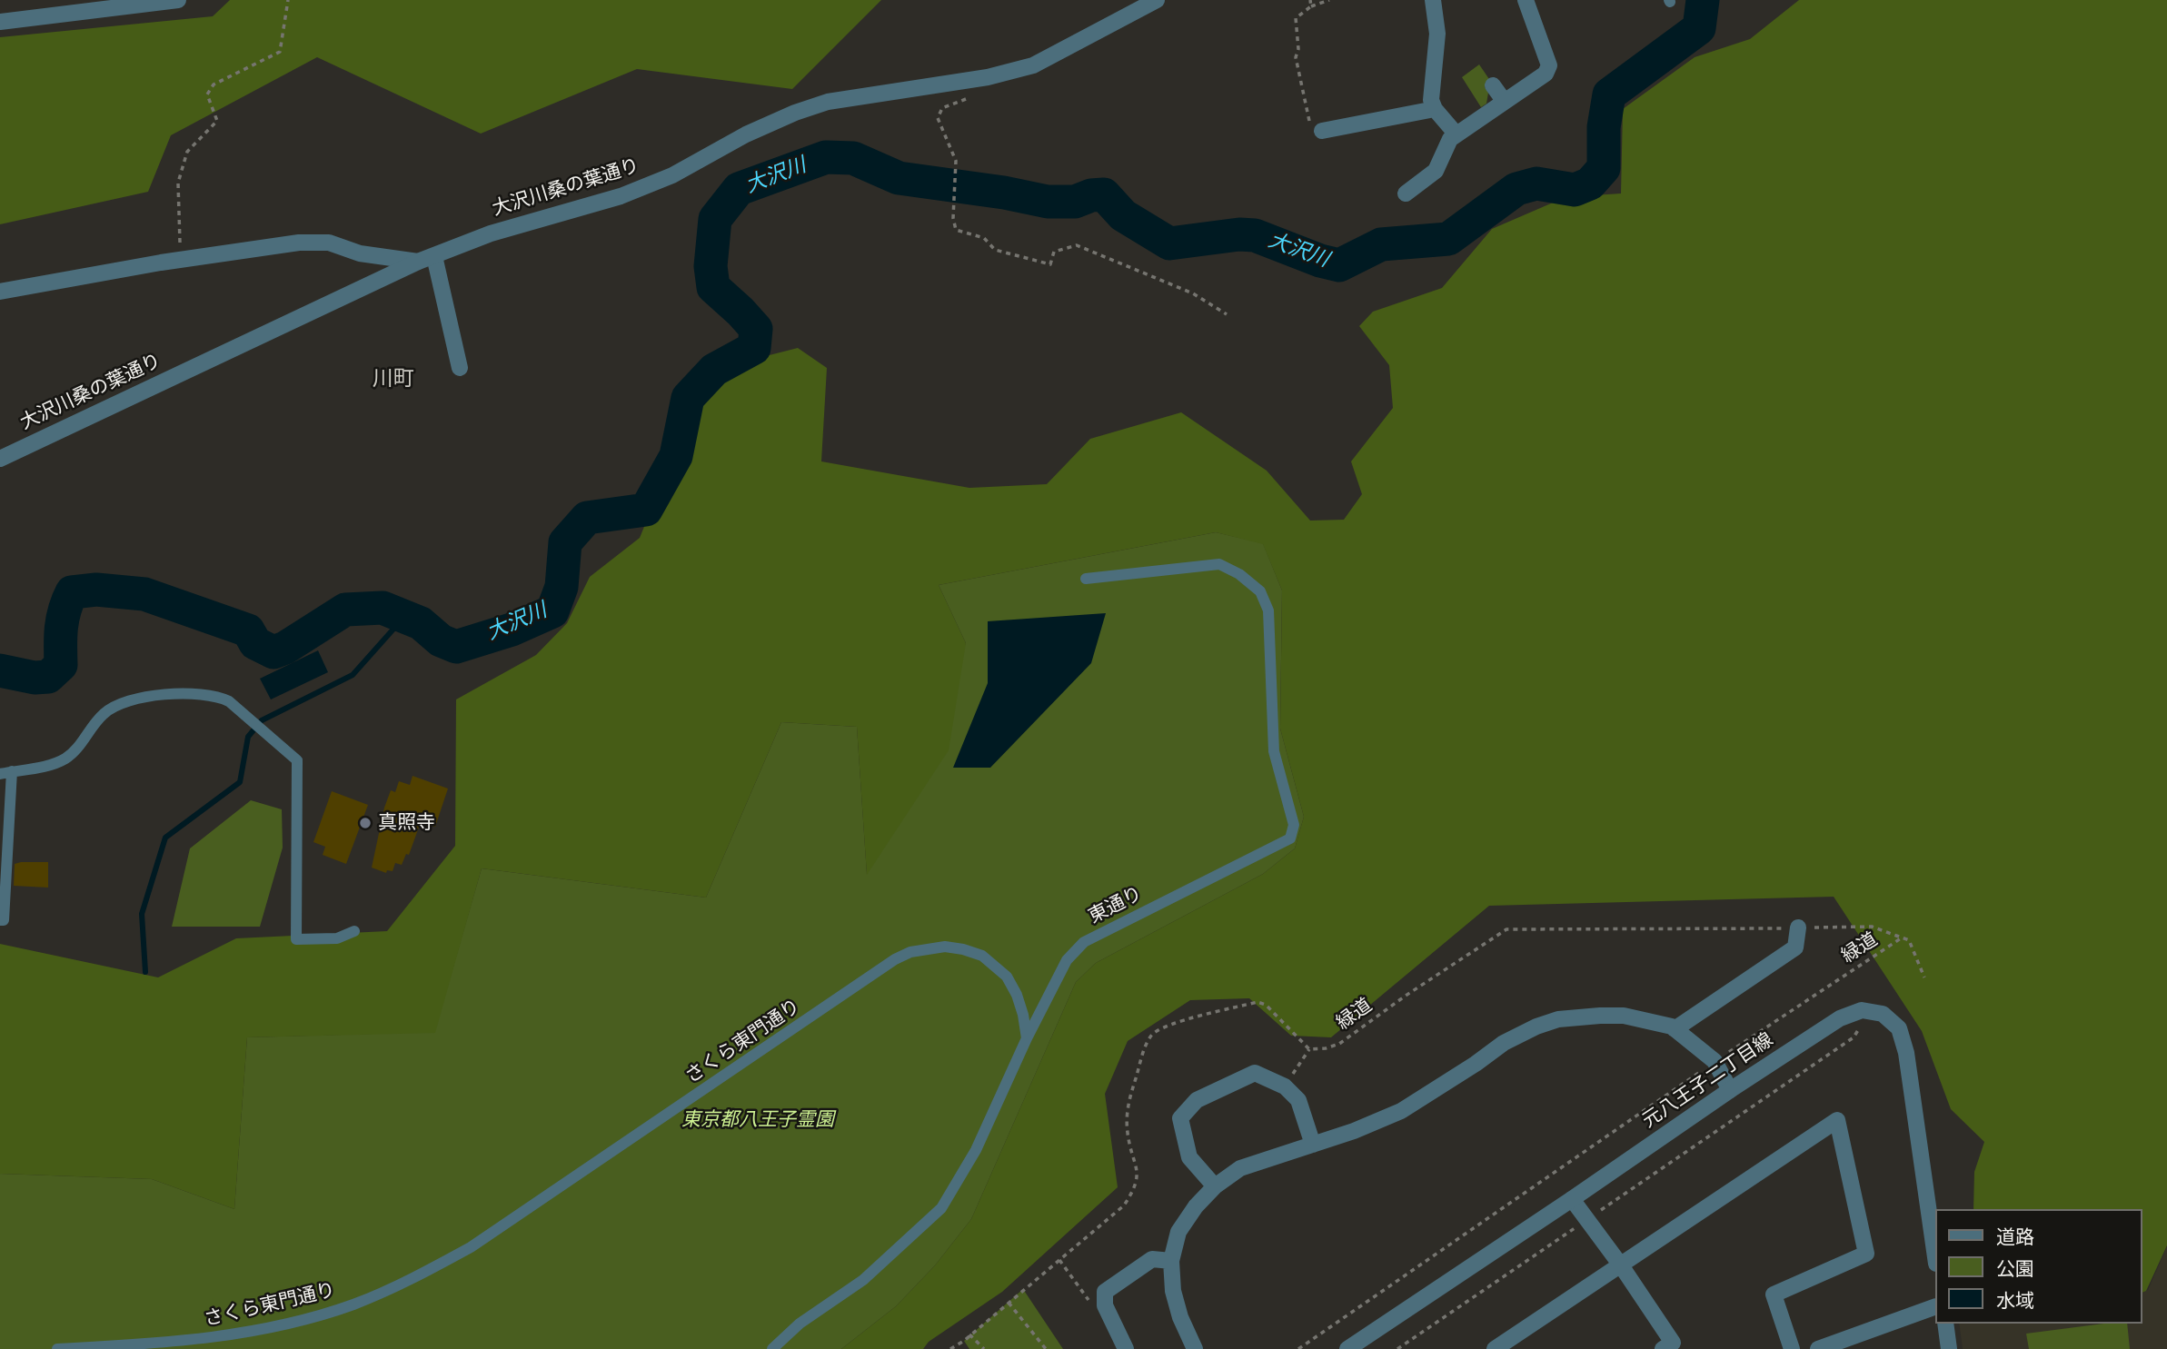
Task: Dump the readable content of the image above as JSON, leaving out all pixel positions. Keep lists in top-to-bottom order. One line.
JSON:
{"streets":{"street":["大沢川桑の葉通り","元八王子二丁目線"],"lane":["東通り","さくら東門通り"],"path":["緑道"]},"crossings":[["東通り","さくら東門通り"]],"districts":["川町"],"water":["大沢川"],"parks":["東京都八王子霊園"],"places":["真照寺"],"legend":["道路","公園","水域"]}
